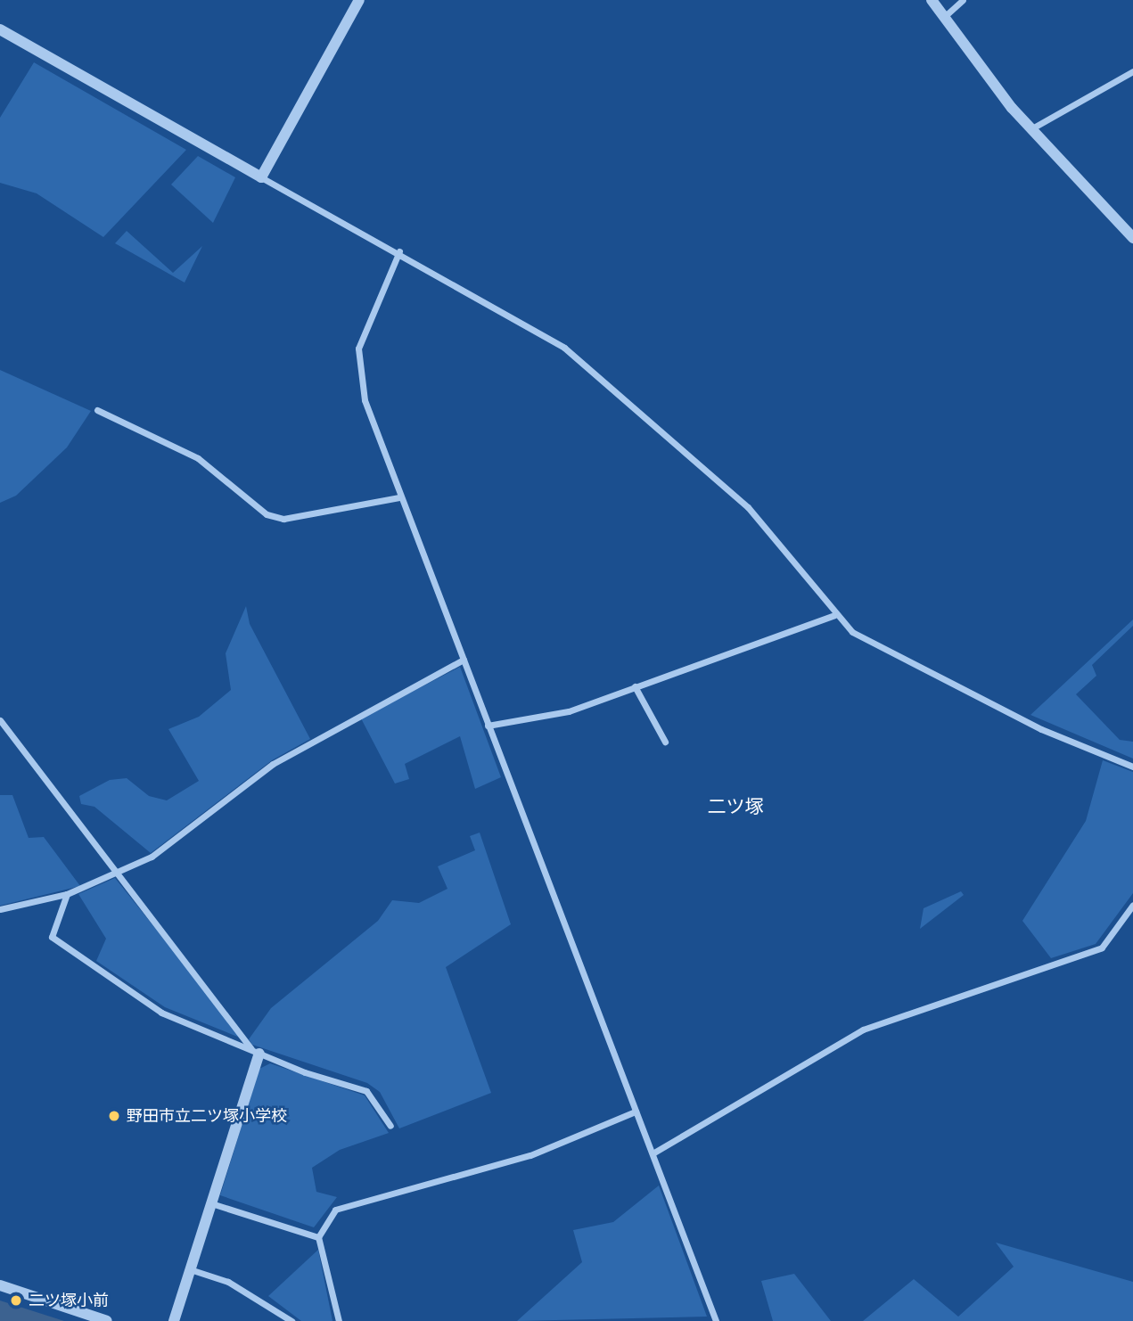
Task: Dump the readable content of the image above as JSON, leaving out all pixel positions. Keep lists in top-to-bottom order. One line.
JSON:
{"districts":["二ツ塚"],"places":["野田市立二ツ塚小学校","二ツ塚小前"]}
